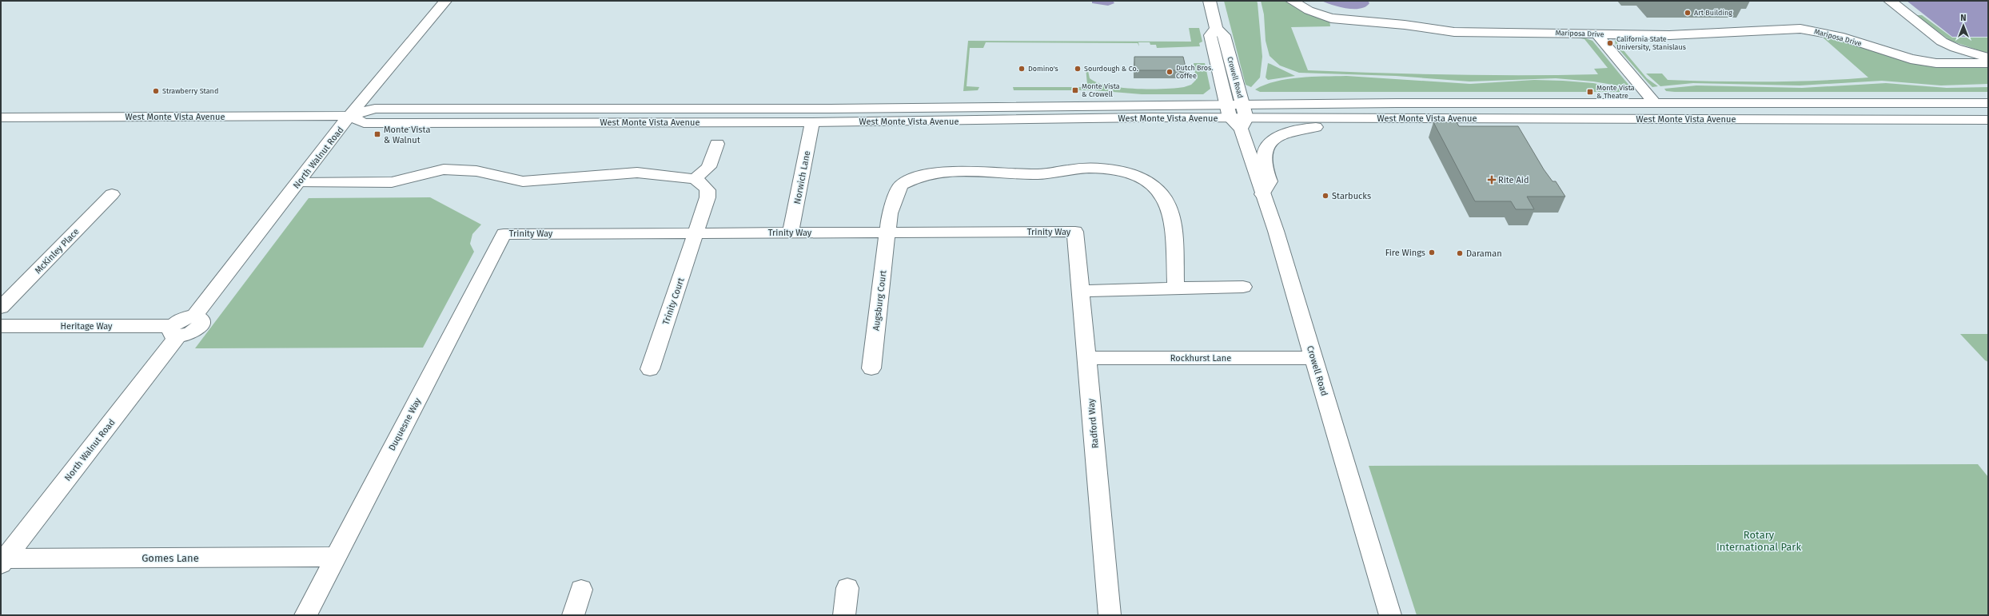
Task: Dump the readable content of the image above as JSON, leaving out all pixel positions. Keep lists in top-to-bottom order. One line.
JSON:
{"streets":{"street":["Mariposa Drive","Crowell Road","West Monte Vista Avenue","North Walnut Road","Norwich Lane","Trinity Way","McKinley Place","Augsburg Court","Trinity Court","Heritage Way","Rockhurst Lane","Radford Way","Duquesne Way","Gomes Lane"]},"crossings":[["Crowell Road","West Monte Vista Avenue"],["Crowell Road","Rockhurst Lane"],["West Monte Vista Avenue","North Walnut Road"],["West Monte Vista Avenue","Norwich Lane"],["North Walnut Road","Heritage Way"],["North Walnut Road","Gomes Lane"],["Norwich Lane","Trinity Way"],["Trinity Way","Augsburg Court"],["Trinity Way","Trinity Court"],["Trinity Way","Radford Way"],["Trinity Way","Duquesne Way"],["Rockhurst Lane","Radford Way"],["Duquesne Way","Gomes Lane"]],"parks":["Rotary International Park"],"places":{"other":["Art Building","California State University, Stanislaus","Domino's","Sourdough & Co.","Dutch Bros. Coffee","Strawberry Stand","Starbucks","Fire Wings","Daraman"],"transit":["Monte Vista & Crowell","Monte Vista & Theatre","Monte Vista & Walnut"],"health":["Rite Aid"]},"north":"top"}
